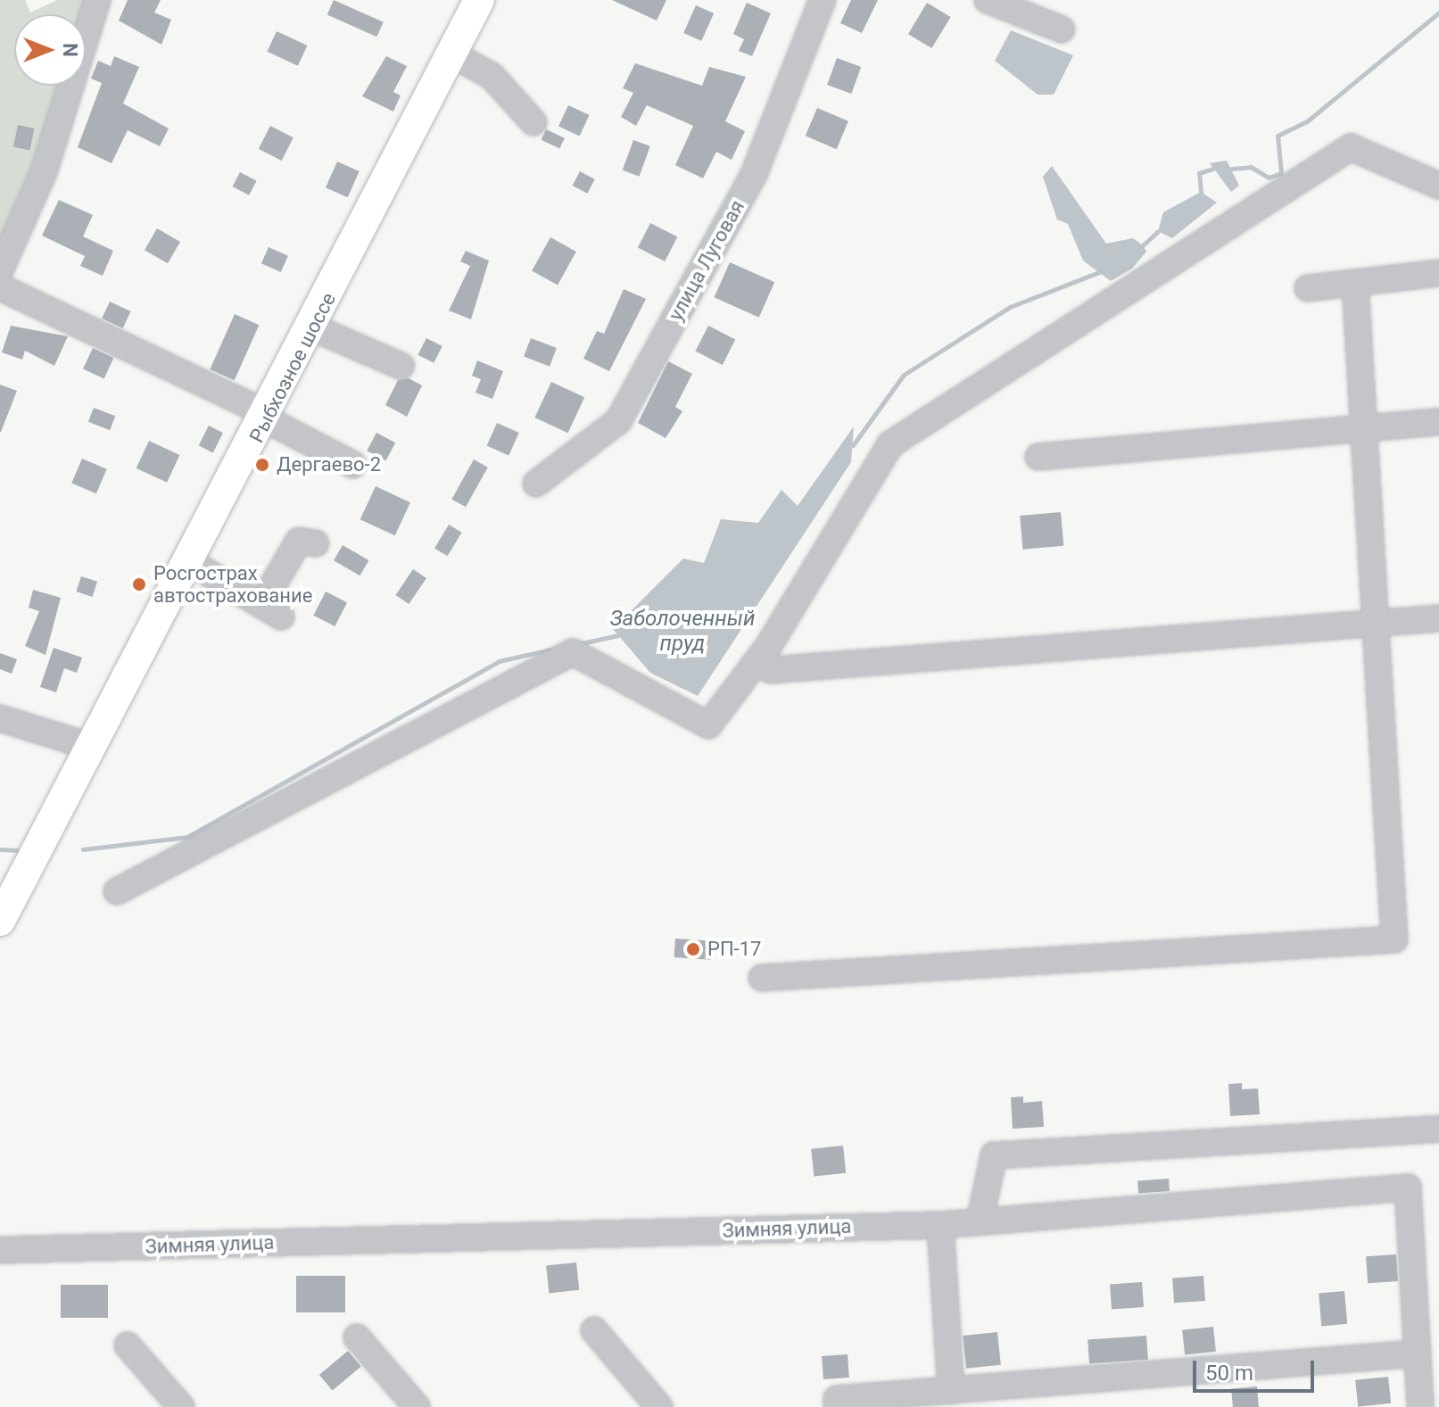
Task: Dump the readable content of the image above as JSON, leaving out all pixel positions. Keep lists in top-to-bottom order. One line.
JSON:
{"streets":{"main road":["Рыбхозное шоссе"],"street":["улица Луговая","Зимняя улица"]},"water":["Заболоченный пруд"],"places":["Дергаево-2","Росгострах автострахование","РП-17"],"scale_bar":"50 m","north":"right"}
